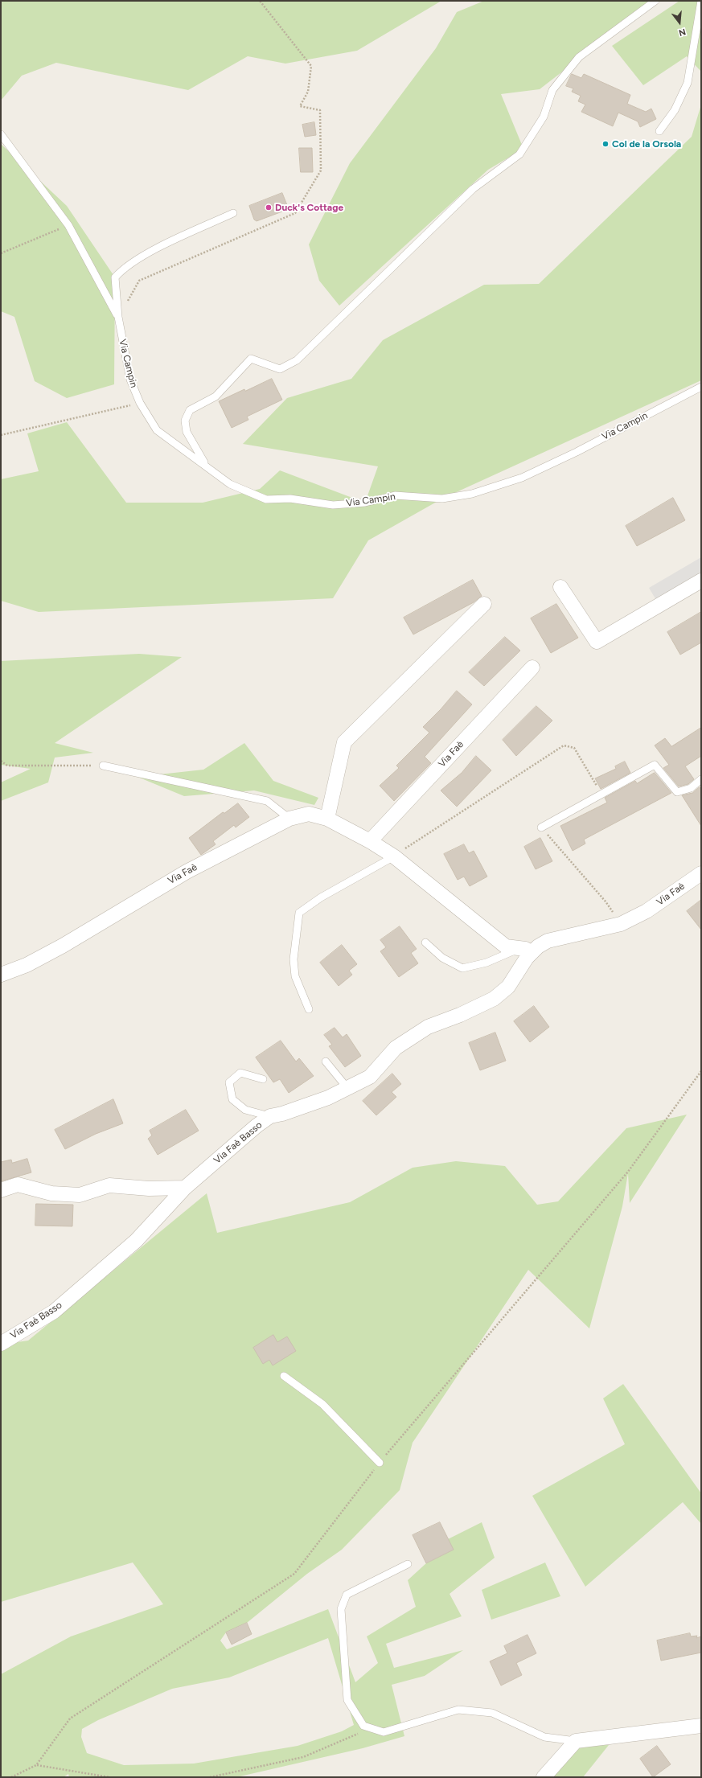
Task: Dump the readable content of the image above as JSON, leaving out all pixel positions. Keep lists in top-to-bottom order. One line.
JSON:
{"streets":{"street":["Via Faè","Via Faè Basso"],"lane":["Via Campin"]},"crossings":[["Via Faè","Via Faè Basso"]],"places":["Col de la Orsola","Duck's Cottage"],"north":"bottom"}
